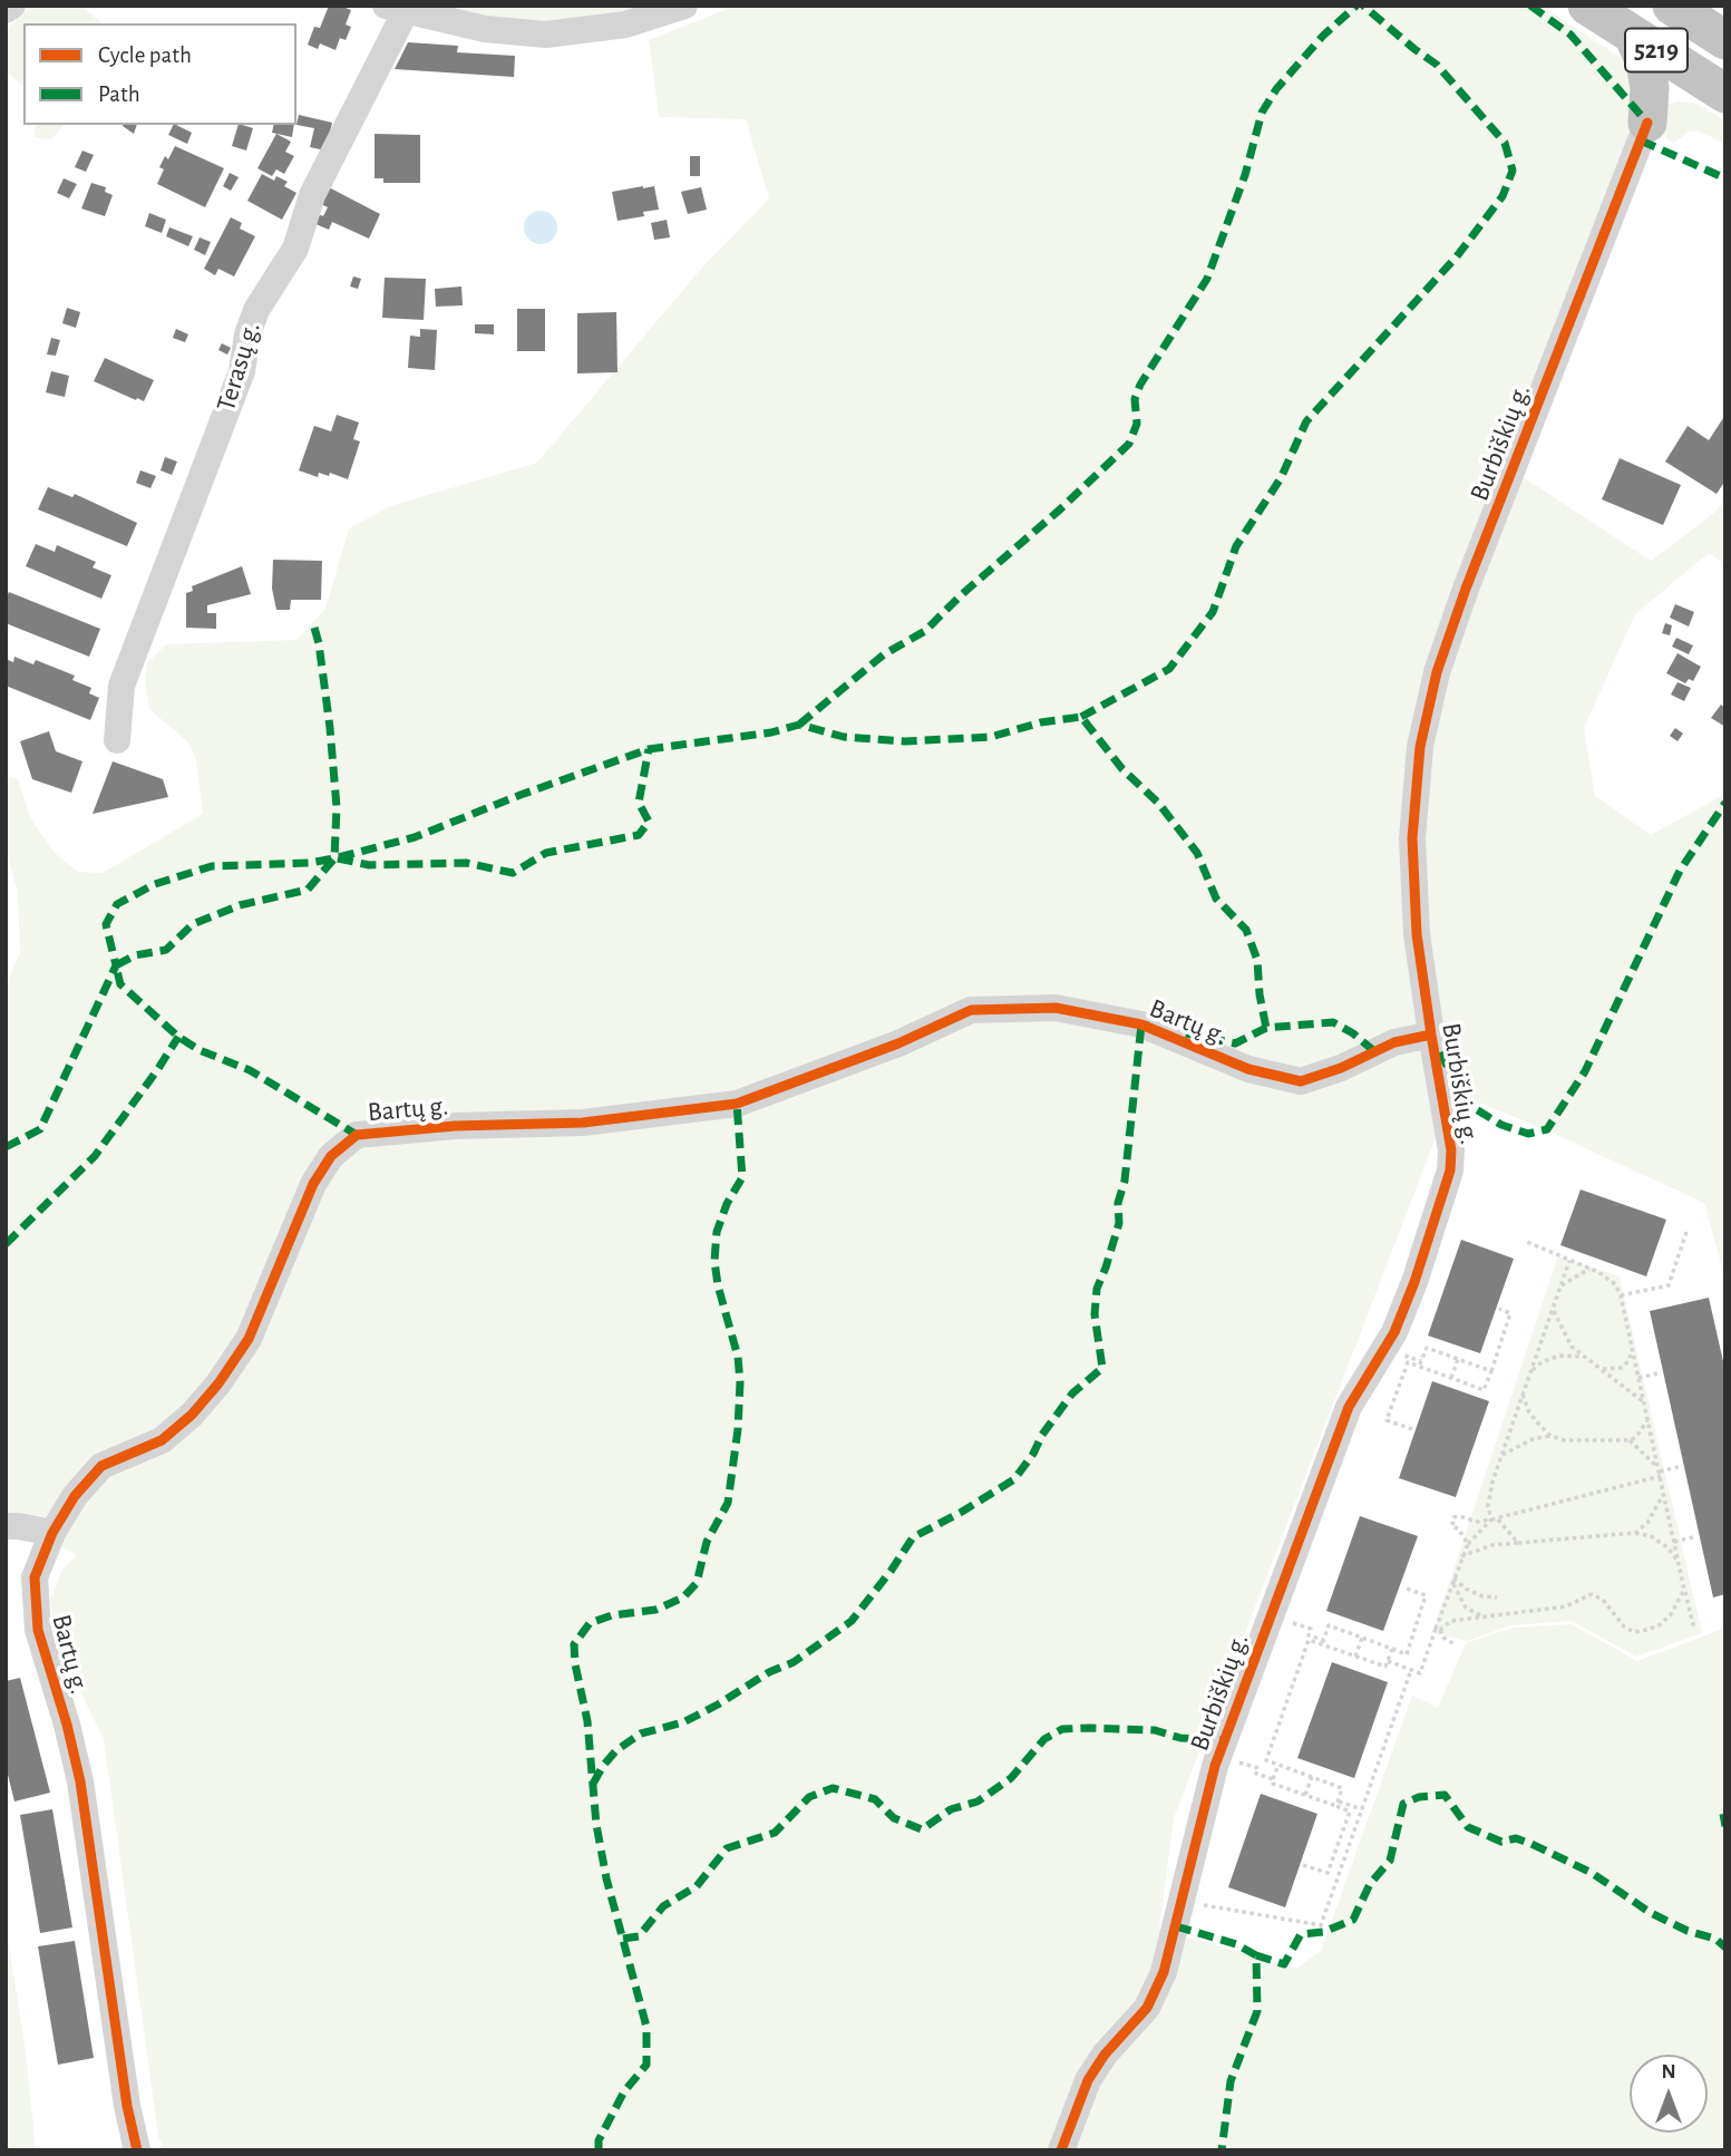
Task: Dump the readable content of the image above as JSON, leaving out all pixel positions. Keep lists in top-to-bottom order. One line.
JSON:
{"streets":{"highway":["5219"],"street":["Terasų g.","Burbiškių g.","Bartų g."]},"crossings":[["Burbiškių g.","Bartų g."]],"legend":["Cycle path","Path"],"north":"top"}
